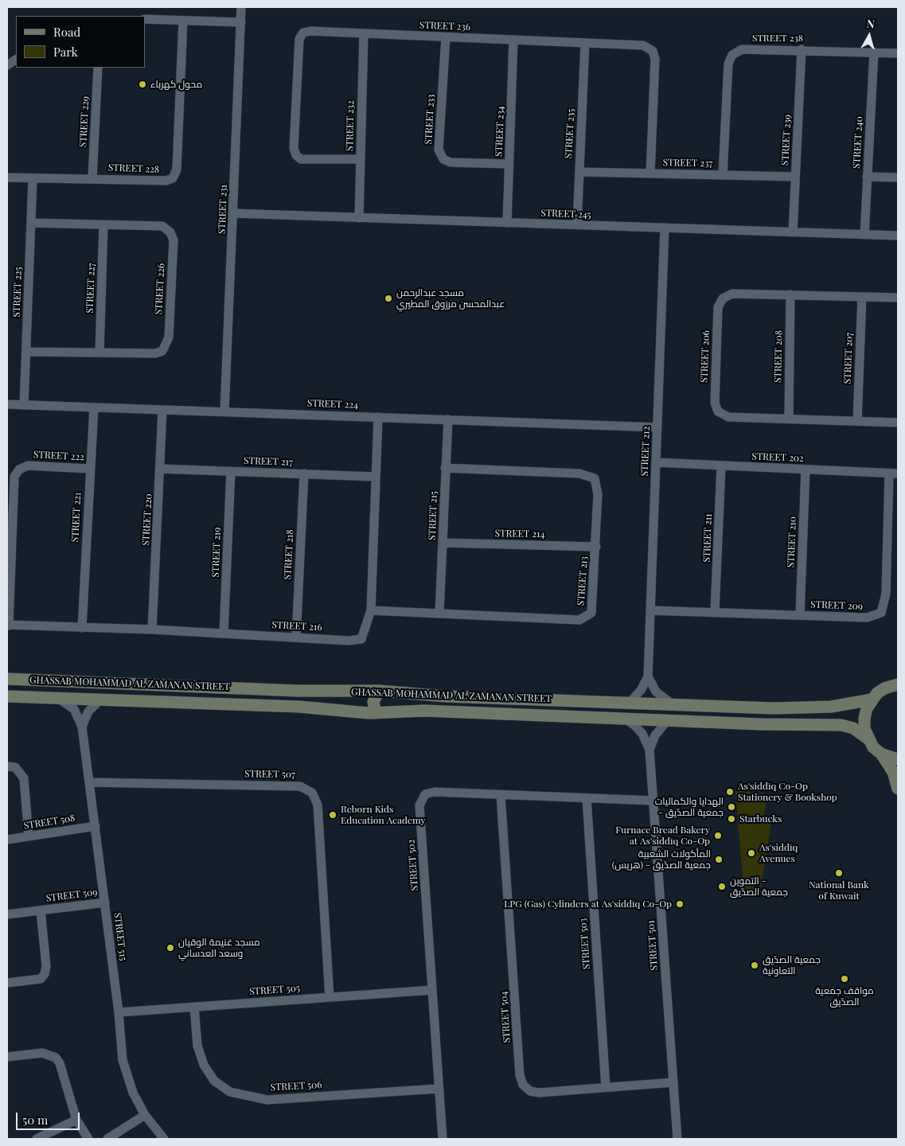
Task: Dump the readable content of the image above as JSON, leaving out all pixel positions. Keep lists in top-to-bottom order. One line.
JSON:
{"streets":{"street":["STREET 236","STREET 238","STREET 233","STREET 229","STREET 232","STREET 234","STREET 235","STREET 239","STREET 240","STREET 237","STREET 228","STREET 231","STREET 245","STREET 227","STREET 226","STREET 225","STREET 206","STREET 208","STREET 207","STREET 224","STREET 212","STREET 222","STREET 202","STREET 217","STREET 215","STREET 221","STREET 220","STREET 214","STREET 211","STREET 210","STREET 219","STREET 218","STREET 213","STREET 209","STREET 216","GHASSAB MOHAMMAD AL ZAMANAN STREET","STREET 507","STREET 508","STREET 502","STREET 509","STREET 515","STREET 503","STREET 501","STREET 505","STREET 504","STREET 506"]},"crossings":[["STREET 236","STREET 233"],["STREET 236","STREET 232"],["STREET 236","STREET 234"],["STREET 236","STREET 235"],["STREET 236","STREET 237"],["STREET 238","STREET 239"],["STREET 238","STREET 240"],["STREET 238","STREET 237"],["STREET 233","STREET 234"],["STREET 229","STREET 228"],["STREET 232","STREET 245"],["STREET 234","STREET 245"],["STREET 235","STREET 237"],["STREET 235","STREET 245"],["STREET 239","STREET 237"],["STREET 239","STREET 245"],["STREET 240","STREET 245"],["STREET 228","STREET 225"],["STREET 231","STREET 245"],["STREET 231","STREET 224"],["STREET 245","STREET 212"],["STREET 227","STREET 226"],["STREET 226","STREET 225"],["STREET 225","STREET 224"],["STREET 206","STREET 208"],["STREET 206","STREET 207"],["STREET 224","STREET 212"],["STREET 224","STREET 215"],["STREET 224","STREET 221"],["STREET 224","STREET 220"],["STREET 224","STREET 216"],["STREET 212","STREET 202"],["STREET 212","STREET 209"],["STREET 212","GHASSAB MOHAMMAD AL ZAMANAN STREET"],["STREET 222","STREET 221"],["STREET 222","STREET 216"],["STREET 202","STREET 211"],["STREET 202","STREET 210"],["STREET 202","STREET 209"],["STREET 217","STREET 220"],["STREET 217","STREET 219"],["STREET 217","STREET 218"],["STREET 217","STREET 216"],["STREET 215","STREET 214"],["STREET 215","STREET 213"],["STREET 221","STREET 216"],["STREET 220","STREET 216"],["STREET 214","STREET 213"],["STREET 211","STREET 209"],["STREET 210","STREET 209"],["STREET 219","STREET 216"],["STREET 218","STREET 216"],["STREET 213","STREET 216"],["GHASSAB MOHAMMAD AL ZAMANAN STREET","STREET 515"],["GHASSAB MOHAMMAD AL ZAMANAN STREET","STREET 501"],["STREET 507","STREET 515"],["STREET 507","STREET 505"],["STREET 508","STREET 515"],["STREET 502","STREET 503"],["STREET 502","STREET 501"],["STREET 502","STREET 505"],["STREET 502","STREET 504"],["STREET 502","STREET 506"],["STREET 509","STREET 515"],["STREET 515","STREET 505"],["STREET 503","STREET 504"],["STREET 501","STREET 504"],["STREET 505","STREET 506"]],"places":["محول كهرباء","مسجد عبدالرحمن عبدالمحسن مرزوق المطيري","As'siddīq Co-Op Stationery & Bookshop","الهدايا والكماليات - جمعية الصدّيق","Reborn Kids Education Academy","Starbucks","Furnace Bread Bakery at As'siddīq Co-Op","As'siddīq Avenues","المأكولات الشعبية (هريس) - جمعية الصدّيق","National Bank of Kuwait","التموين - جمعية الصدّيق","LPG (Gas) Cylinders at As'siddīq Co-Op","مسجد غنيمة الوقيان وسعد العدساني","جمعية الصدّيق التعاونية","مواقف جمعية الصدّيق"],"legend":["Road","Park"],"scale_bar":"50 m","north":"top"}
